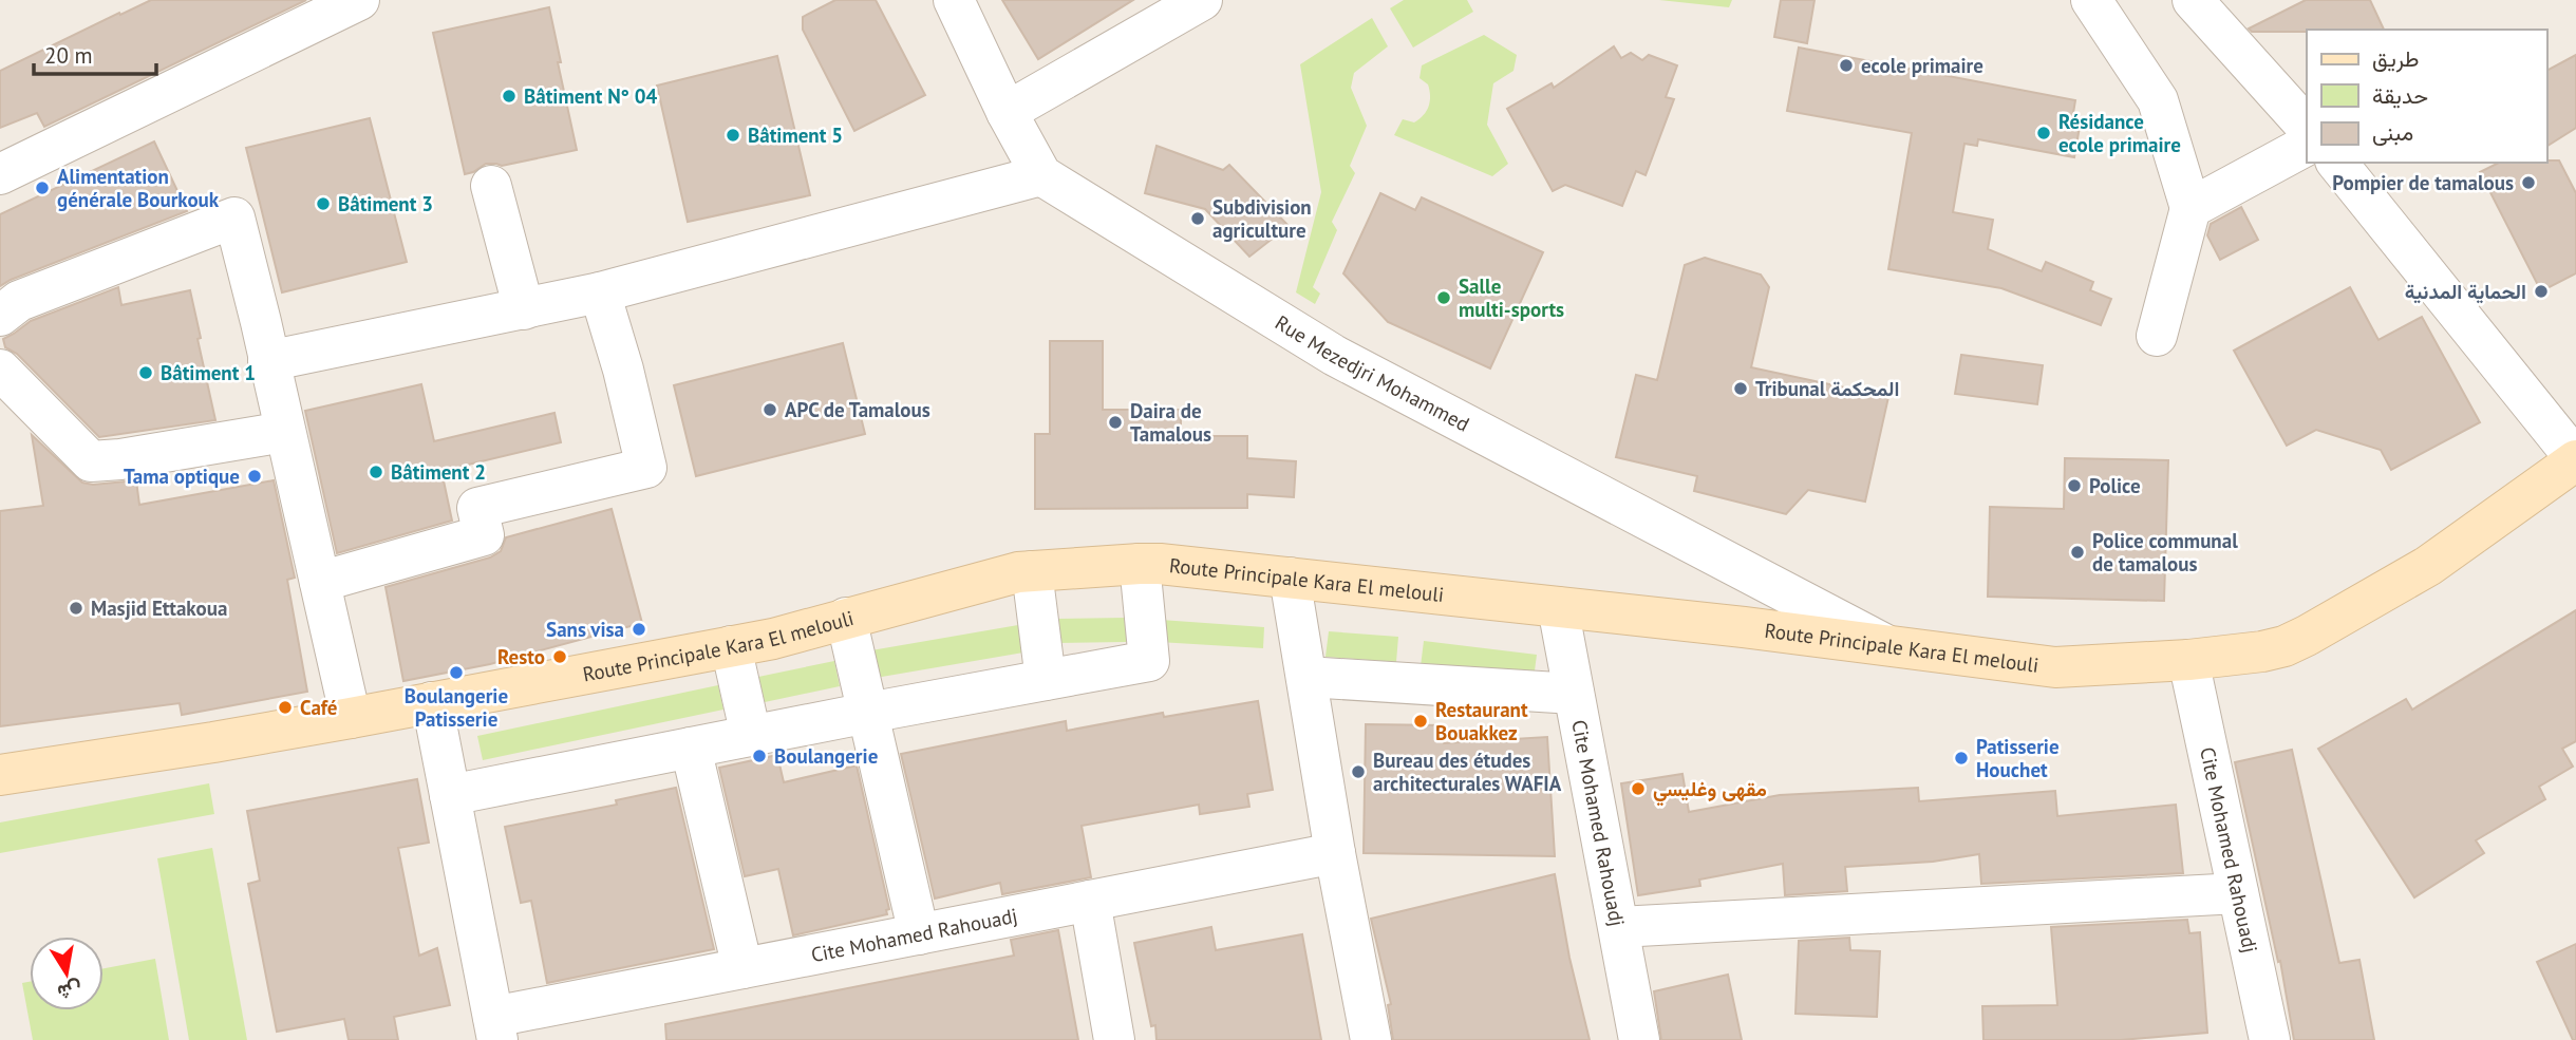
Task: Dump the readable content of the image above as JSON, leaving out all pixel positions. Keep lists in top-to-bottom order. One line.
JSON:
{"streets":{"main road":["Route Principale Kara El melouli"],"street":["Rue Mezedjri Mohammed","Cite Mohamed Rahouadj"]},"crossings":[["Rue Mezedjri Mohammed","Route Principale Kara El melouli"],["Route Principale Kara El melouli","Cite Mohamed Rahouadj"]],"places":["ecole primaire","Bâtiment N° 04","Résidance ecole primaire","Bâtiment 5","Pompier de tamalous","Alimentation générale Bourkouk","Bâtiment 3","Subdivision agriculture","الحماية المدنية","Salle multi-sports","Bâtiment 1","Tribunal المحكمة","APC de Tamalous","Daira de Tamalous","Bâtiment 2","Tama optique","Police","Police communal de tamalous","Masjid Ettakoua","Sans visa","Resto","Boulangerie Patisserie","Café","Restaurant Bouakkez","Boulangerie","Patisserie Houchet","Bureau des études architecturales WAFIA","مقهى وغليسي"],"legend":["طريق","حديقة","مبنى"],"scale_bar":"20 m","north":"bottom"}
